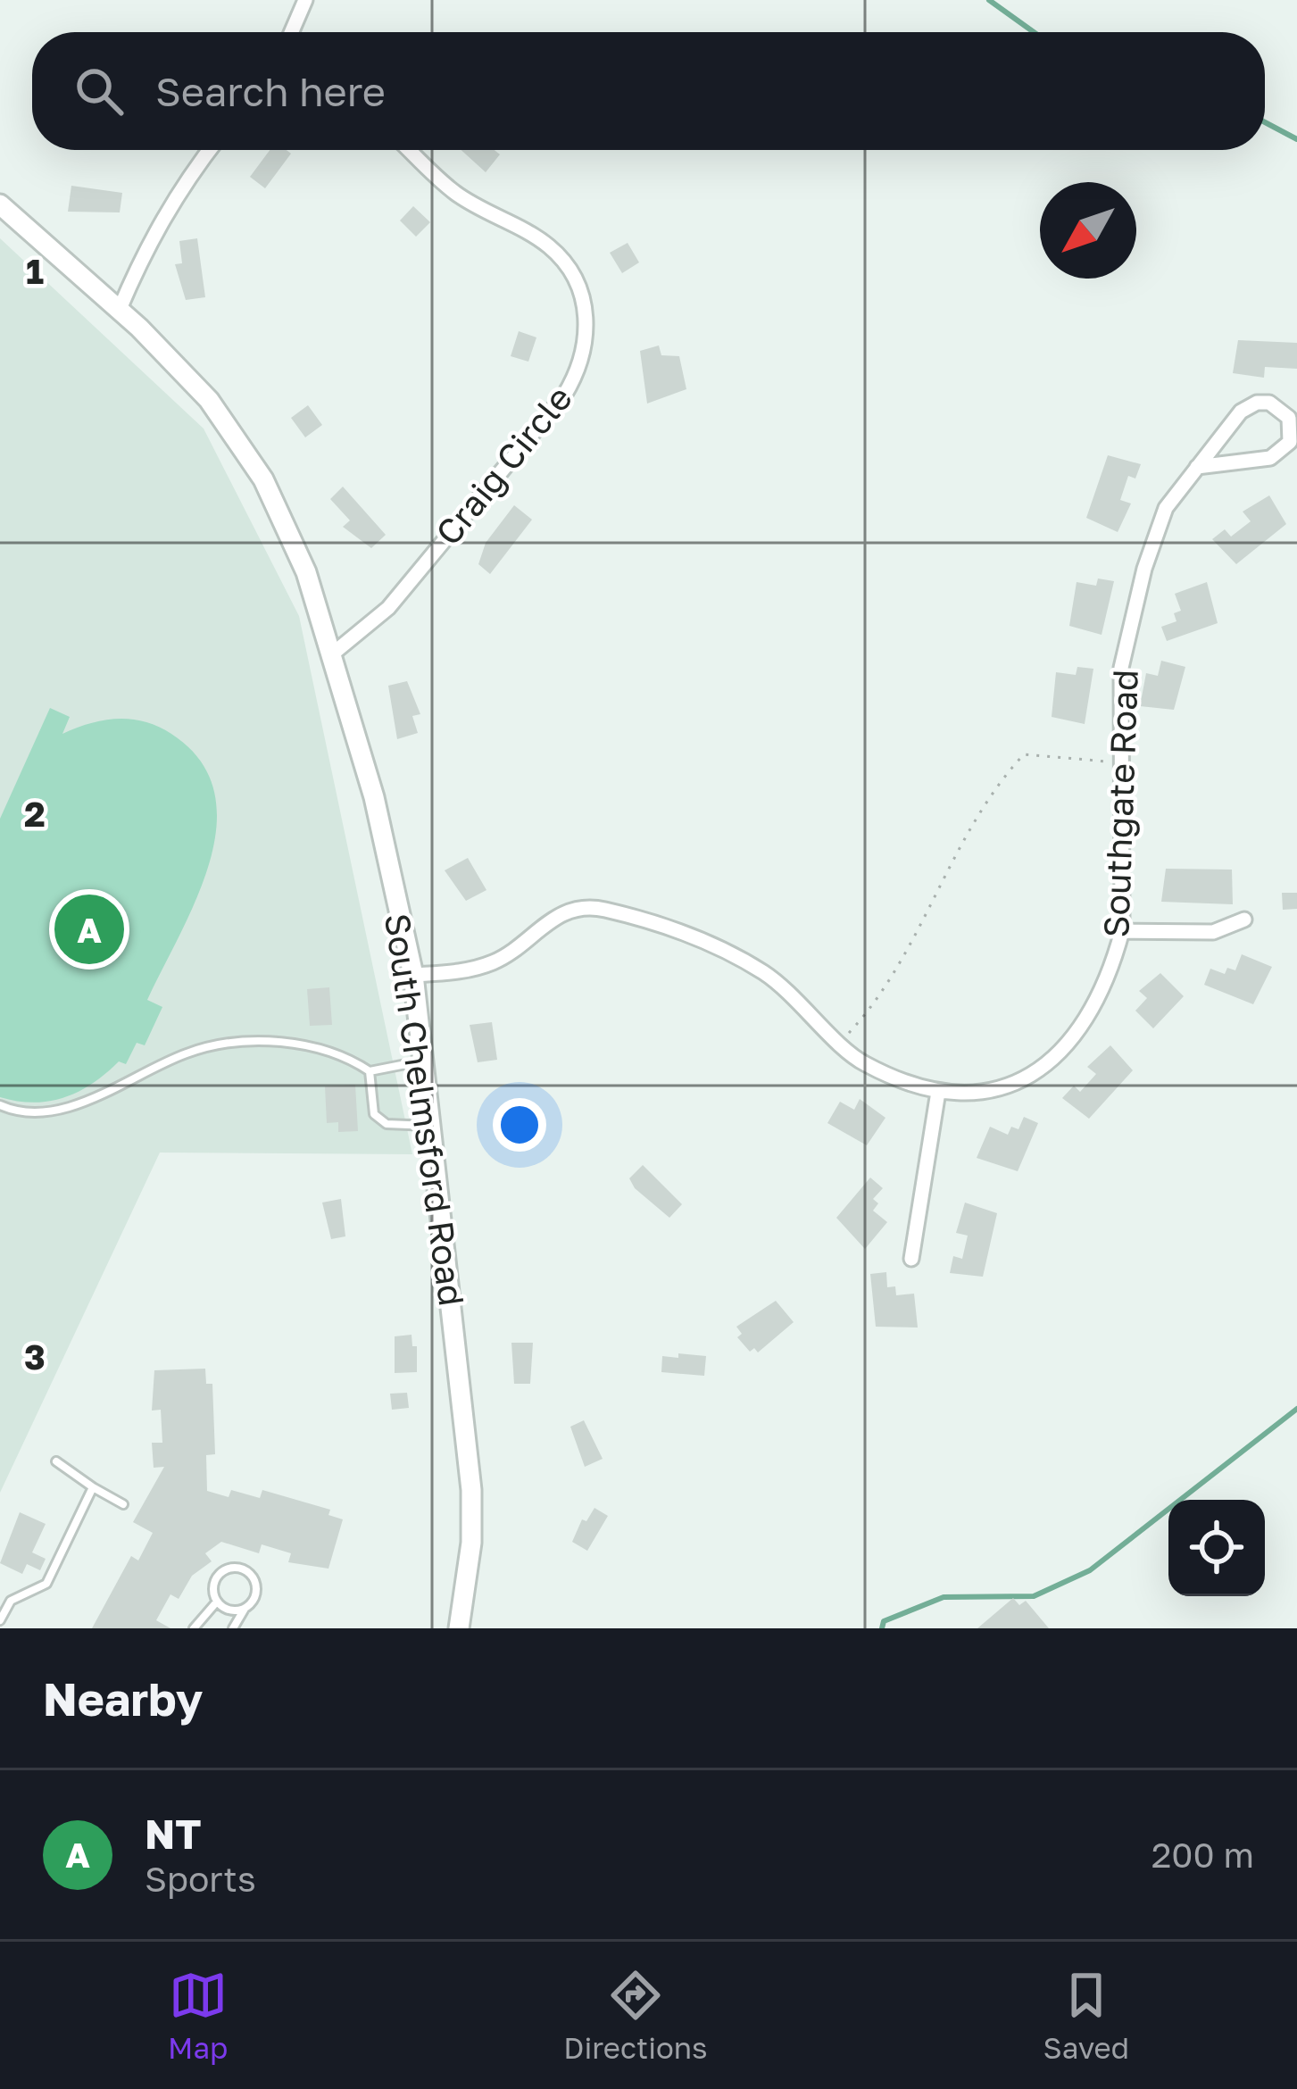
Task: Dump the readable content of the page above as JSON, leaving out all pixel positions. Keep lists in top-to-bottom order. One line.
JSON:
{"streets":{"main road":["South Chelmsford Road"],"street":["Craig Circle","Southgate Road"]},"crossings":[["Craig Circle","South Chelmsford Road"],["Southgate Road","South Chelmsford Road"]],"north":"bottom left","page":{"search":"Search here","pins":"A","heading":"Nearby","list":[{"mark":"A","name":"NT","note":"Sports","value":"200 m"}],"nav":["Map","Directions","Saved"]},"grid":{"rows":["1","2","3"]}}
